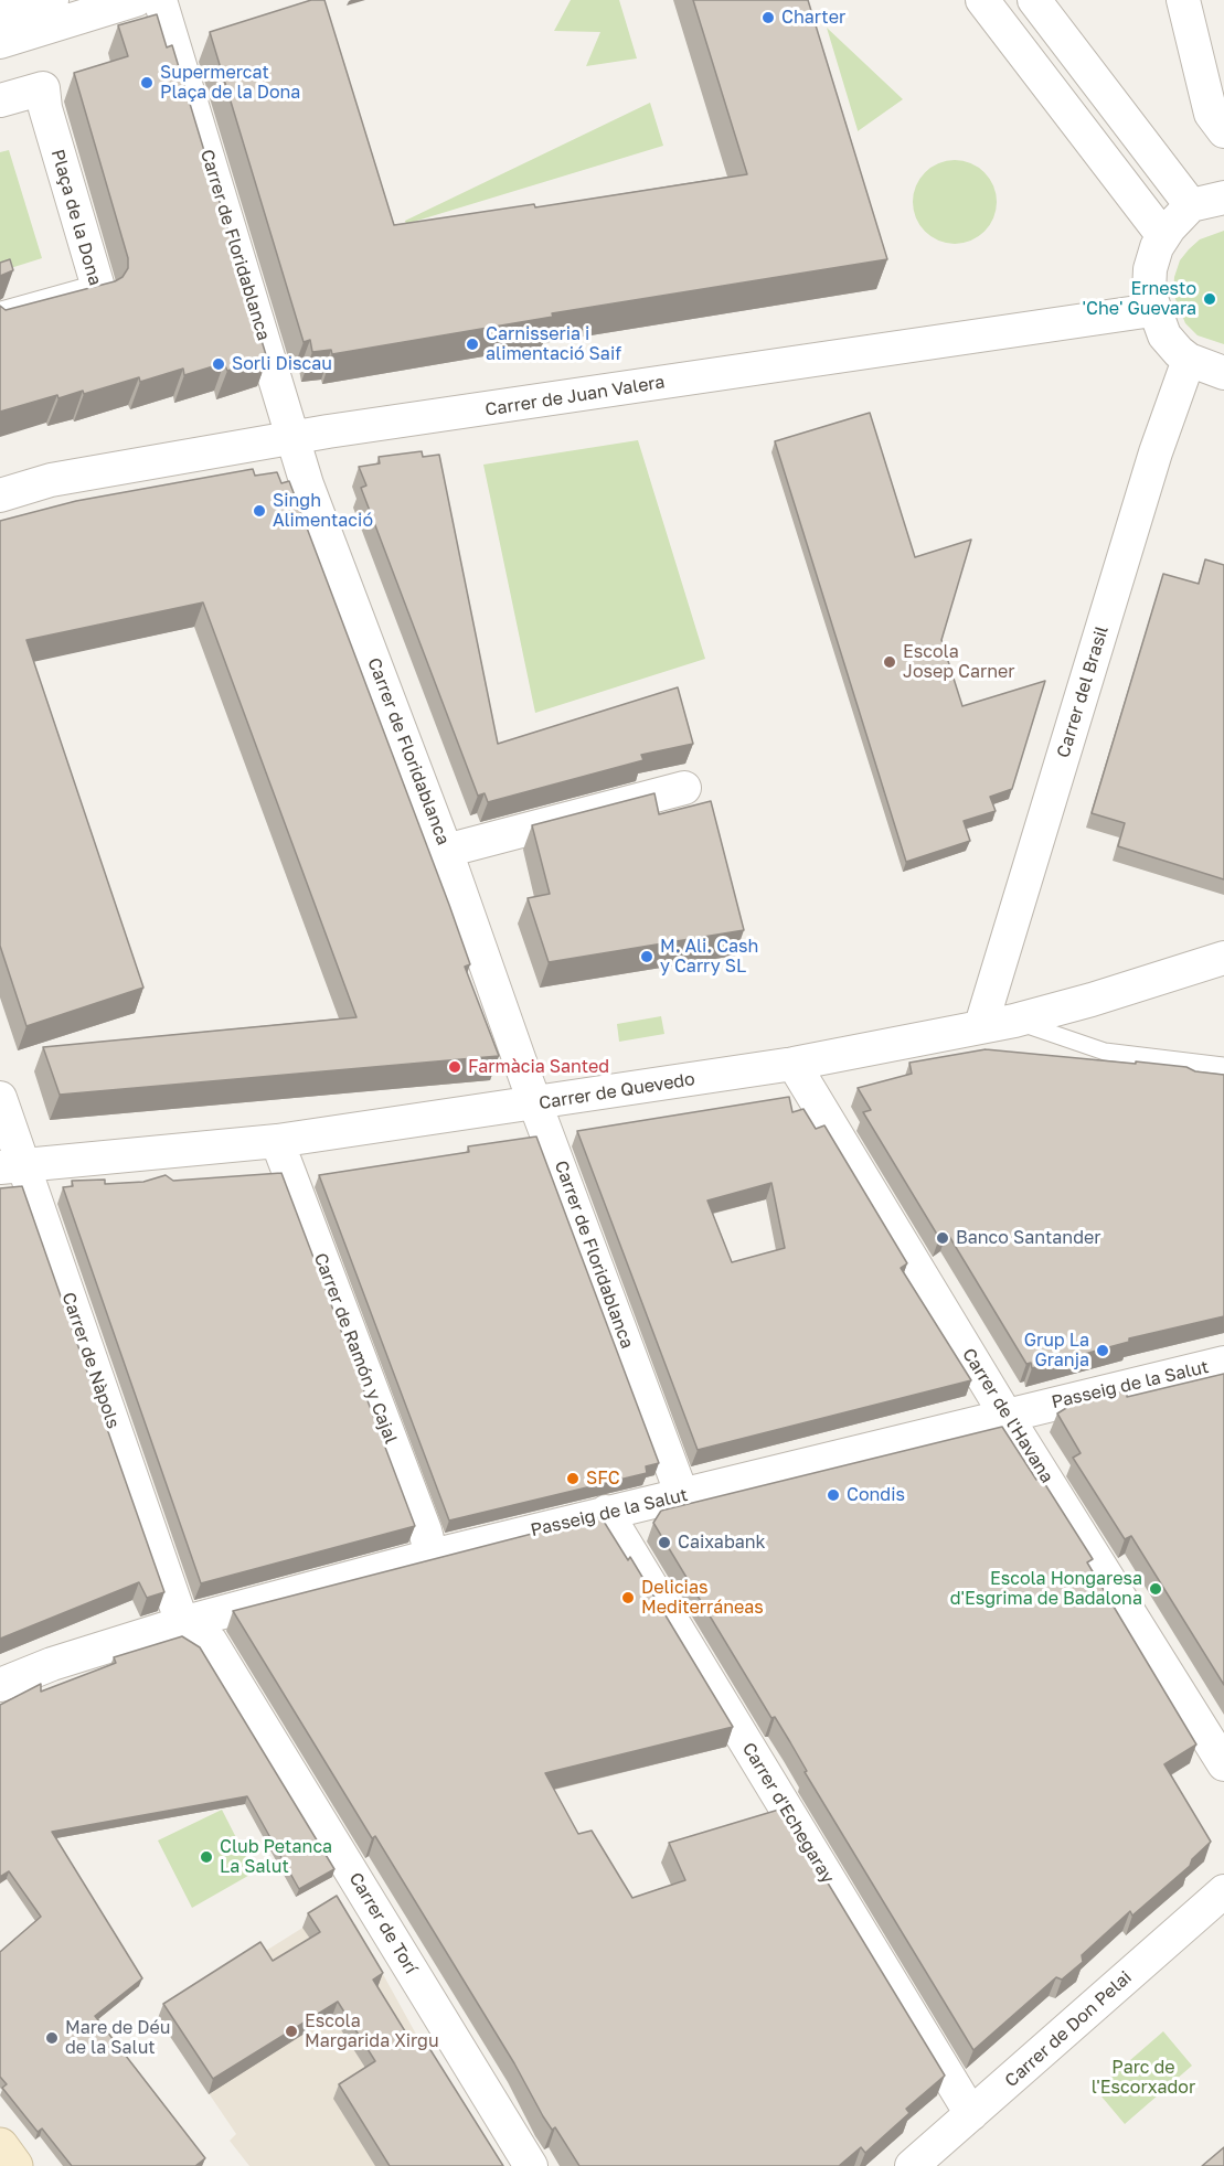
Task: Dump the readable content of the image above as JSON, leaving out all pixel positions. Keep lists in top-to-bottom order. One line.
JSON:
{"streets":{"street":["Plaça de la Dona","Carrer de Floridablanca","Carrer de Juan Valera","Carrer del Brasil","Carrer de Quevedo","Carrer de Ramón y Cajal","Carrer de Nàpols","Passeig de la Salut","Carrer de l'Havana","Carrer d'Echegaray","Carrer de Torí","Carrer de Don Pelai"]},"crossings":[["Carrer de Floridablanca","Carrer de Juan Valera"],["Carrer de Floridablanca","Carrer de Quevedo"],["Carrer de Floridablanca","Passeig de la Salut"],["Carrer del Brasil","Carrer de Quevedo"],["Carrer de Quevedo","Carrer de Ramón y Cajal"],["Carrer de Quevedo","Carrer de Nàpols"],["Carrer de Quevedo","Carrer de l'Havana"],["Carrer de Ramón y Cajal","Passeig de la Salut"],["Carrer de Nàpols","Passeig de la Salut"],["Carrer de Nàpols","Carrer de Torí"],["Passeig de la Salut","Carrer de l'Havana"],["Passeig de la Salut","Carrer d'Echegaray"],["Passeig de la Salut","Carrer de Torí"],["Carrer d'Echegaray","Carrer de Don Pelai"]],"parks":["Parc de l'Escorxador"],"places":["Charter","Supermercat Plaça de la Dona","Ernesto 'Che' Guevara","Carnisseria i alimentació Saif","Sorli Discau","Singh Alimentació","Escola Josep Carner","M. Ali. Cash y Carry SL","Farmàcia Santed","Banco Santander","Grup La Granja","SFC","Condis","Caixabank","Escola Hongaresa d'Esgrima de Badalona","Delicias Mediterráneas","Club Petanca La Salut","Escola Margarida Xirgu","Mare de Déu de la Salut"]}
